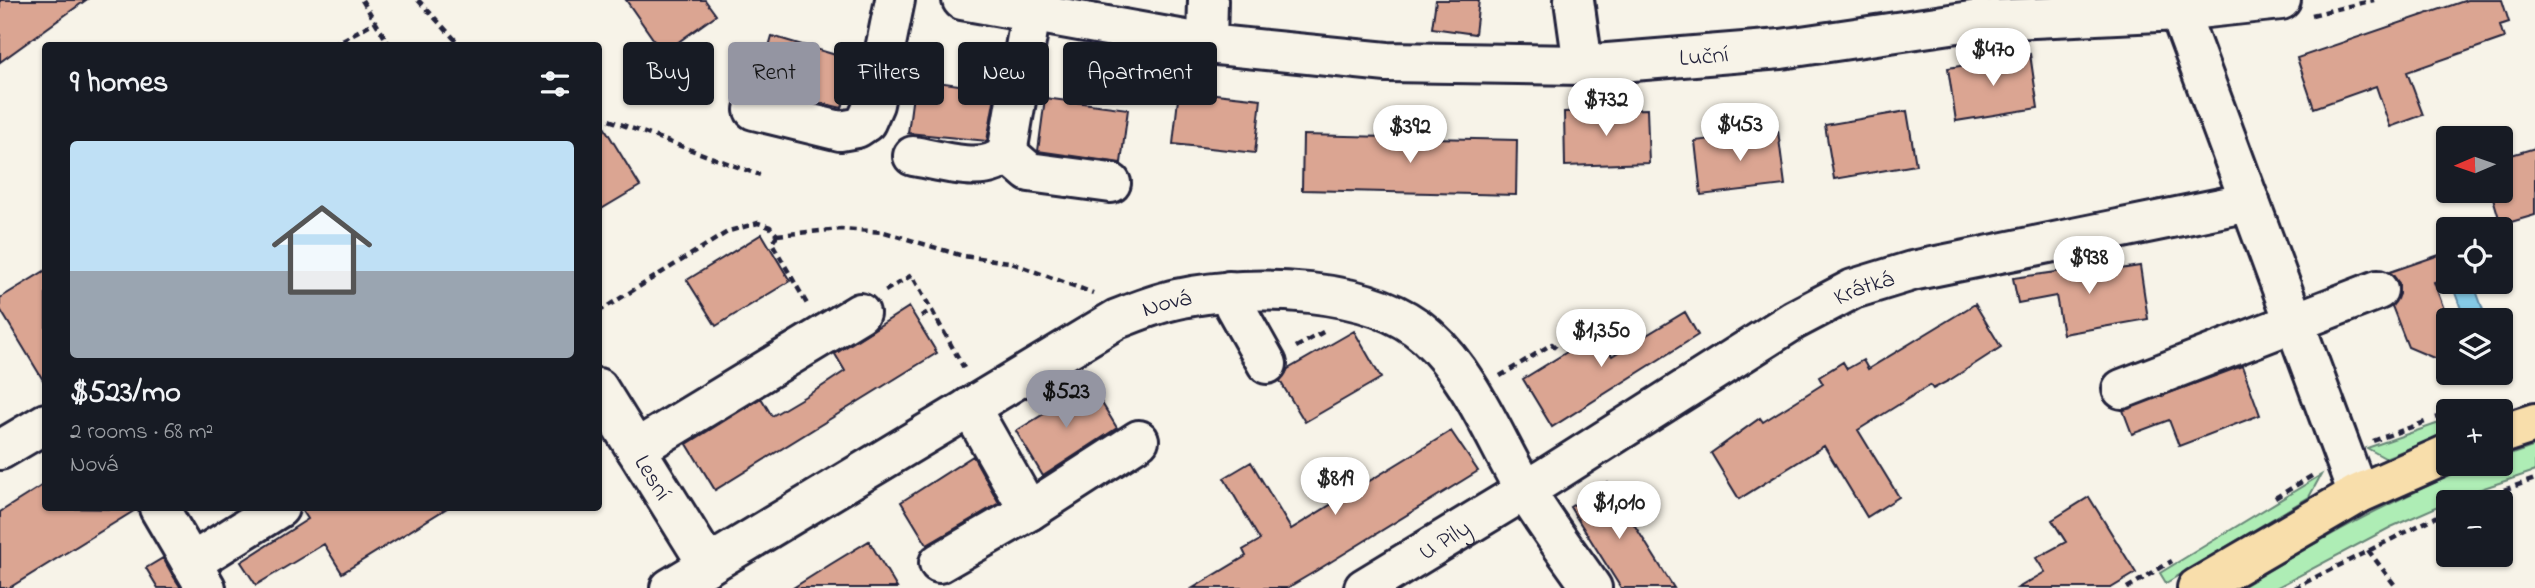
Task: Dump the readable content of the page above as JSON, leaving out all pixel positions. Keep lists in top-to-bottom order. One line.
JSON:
{"streets":{"street":["Luční","Krátká","Nová","Lesní","U Pily"]},"crossings":[["Krátká","Nová"],["Krátká","U Pily"],["Nová","Lesní"],["Nová","U Pily"]],"north":"left","page":{"price":["$470","$732","$453","$392","$938","$1,350","$523","$819","$1,010"],"chip":["Buy","Rent","Filters","New","Apartment"],"heading":"9 homes","map_buttons":["+","−"],"list":[{"name":"$523/mo","note":"2 rooms · 68 m² · Nová"}]}}
